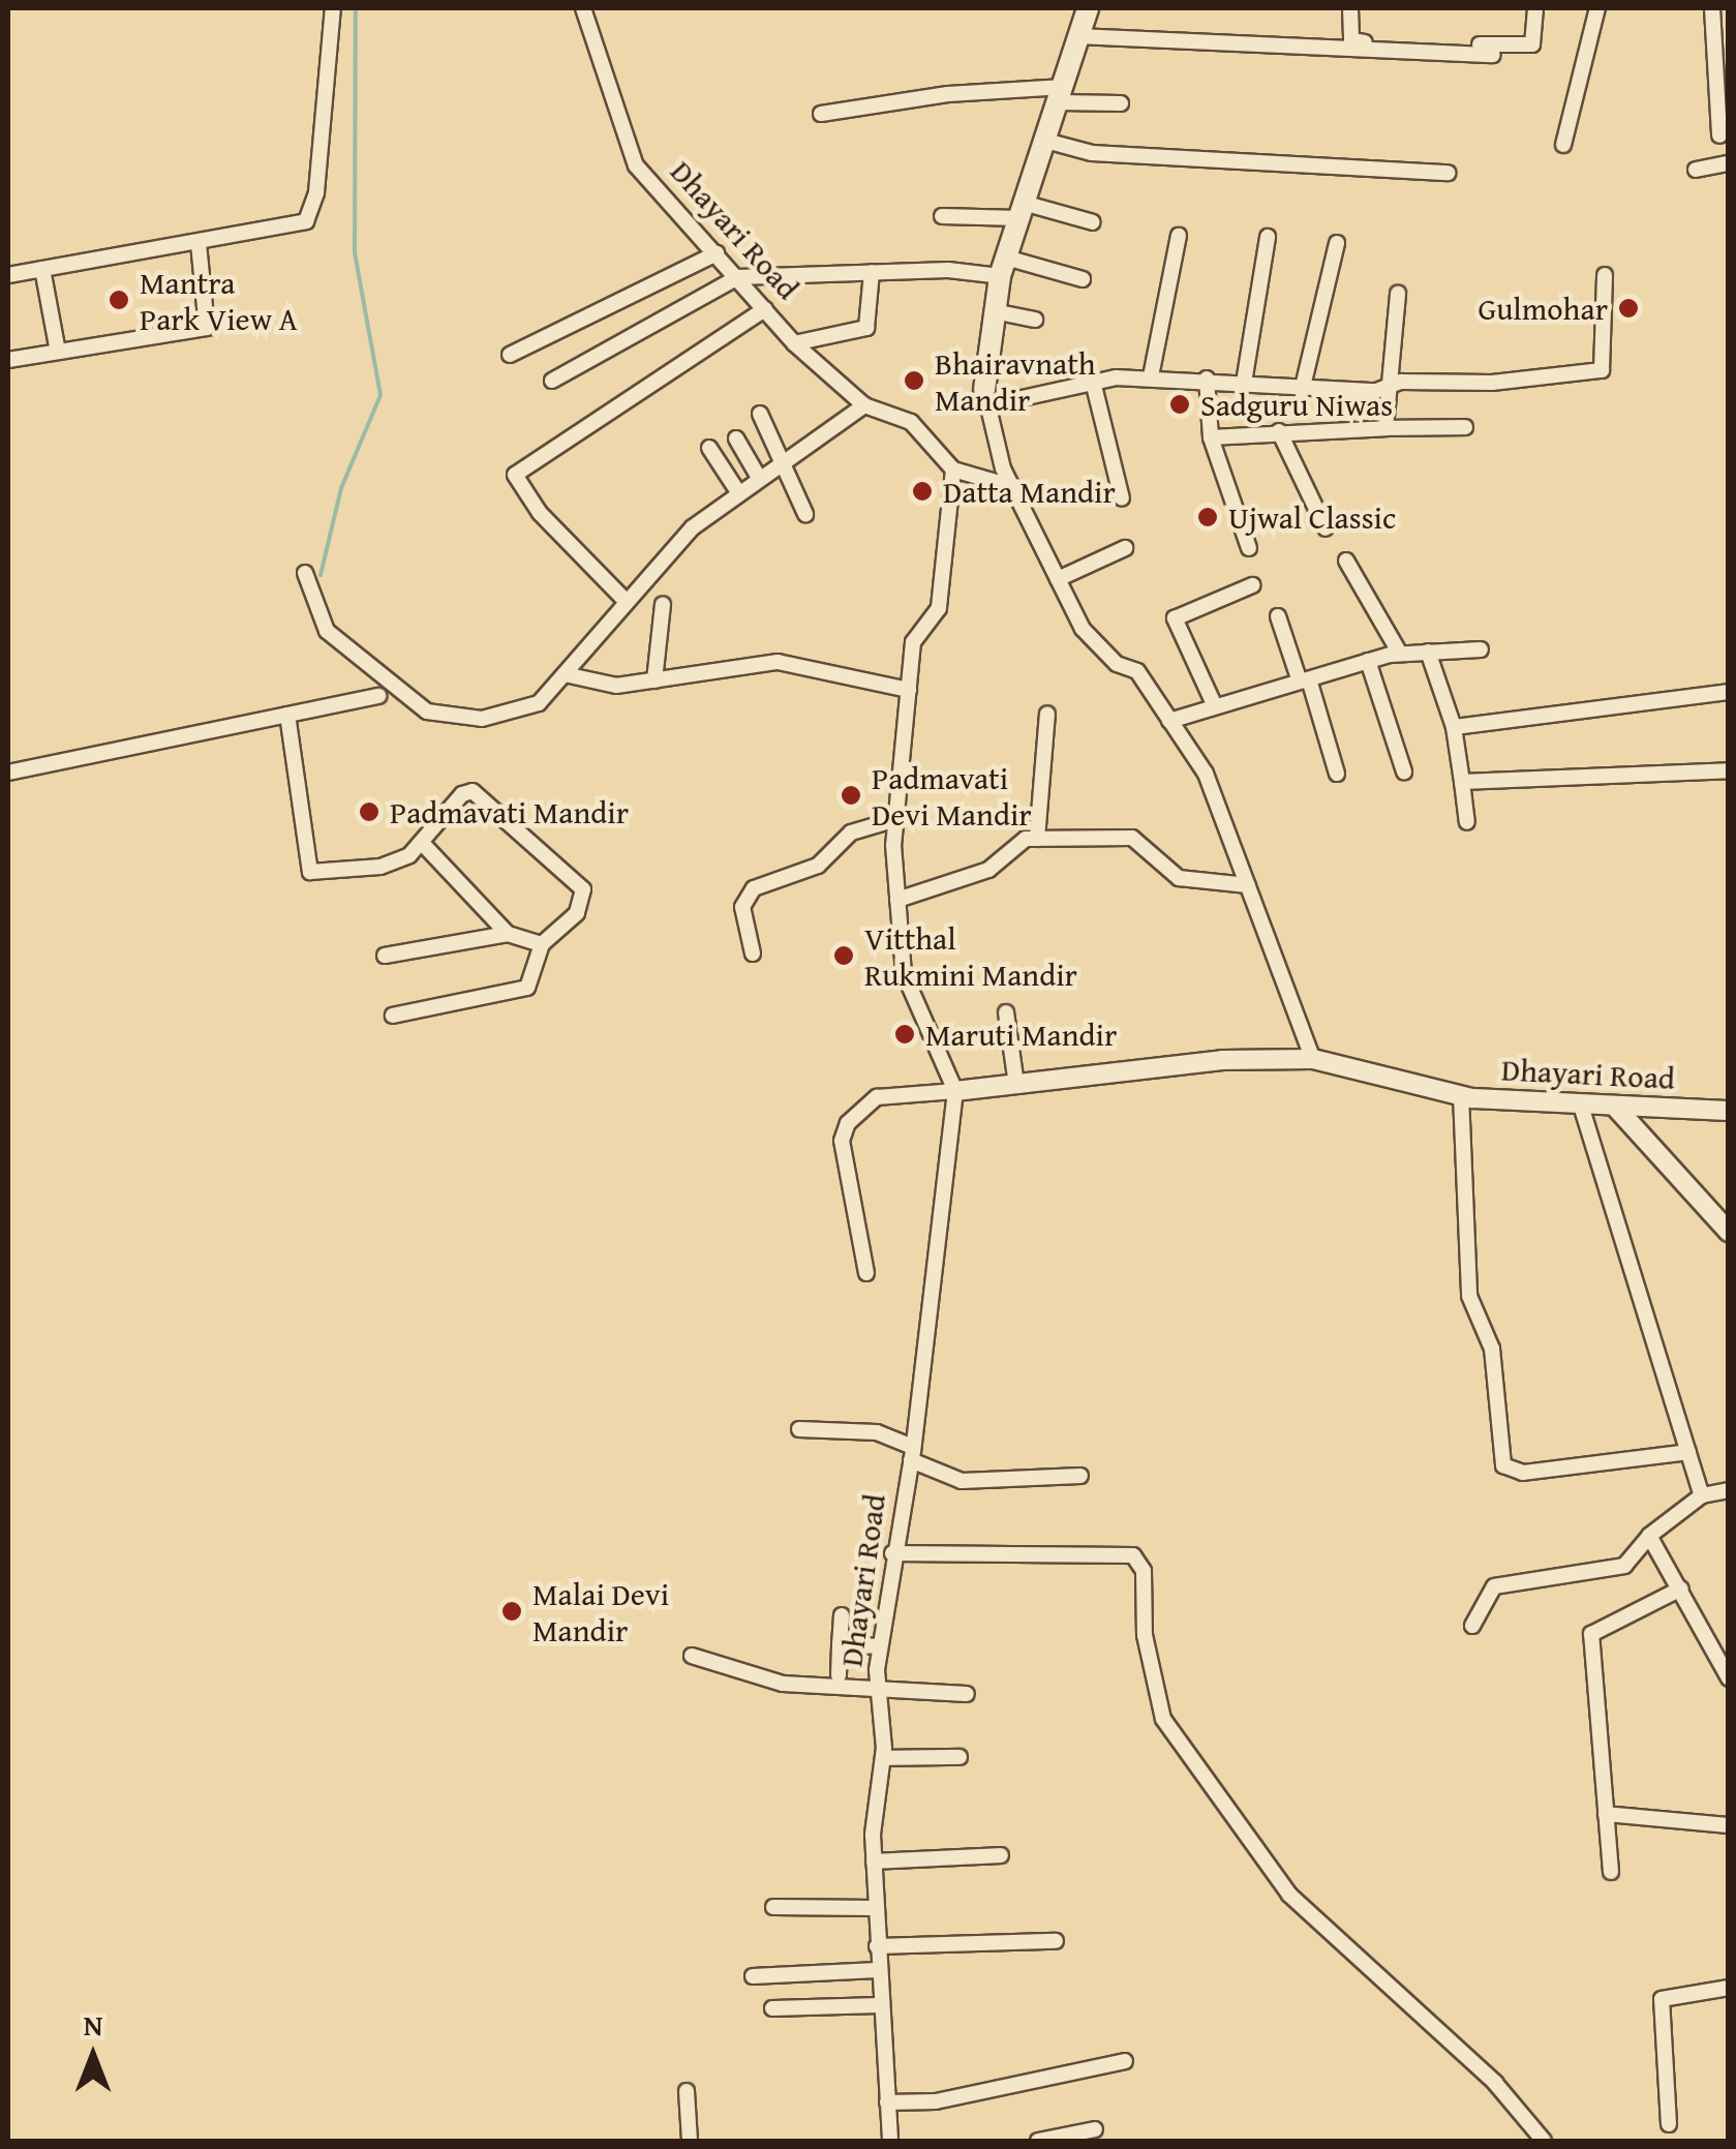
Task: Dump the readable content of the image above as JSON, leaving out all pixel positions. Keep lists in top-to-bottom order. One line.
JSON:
{"streets":{"street":["Dhayari Road"]},"places":["Mantra Park View A","Gulmohar","Bhairavnath Mandir","Sadguru Niwas","Datta Mandir","Ujwal Classic","Padmavati Devi Mandir","Padmavati Mandir","Vitthal Rukmini Mandir","Maruti Mandir","Malai Devi Mandir"],"north":"top"}
